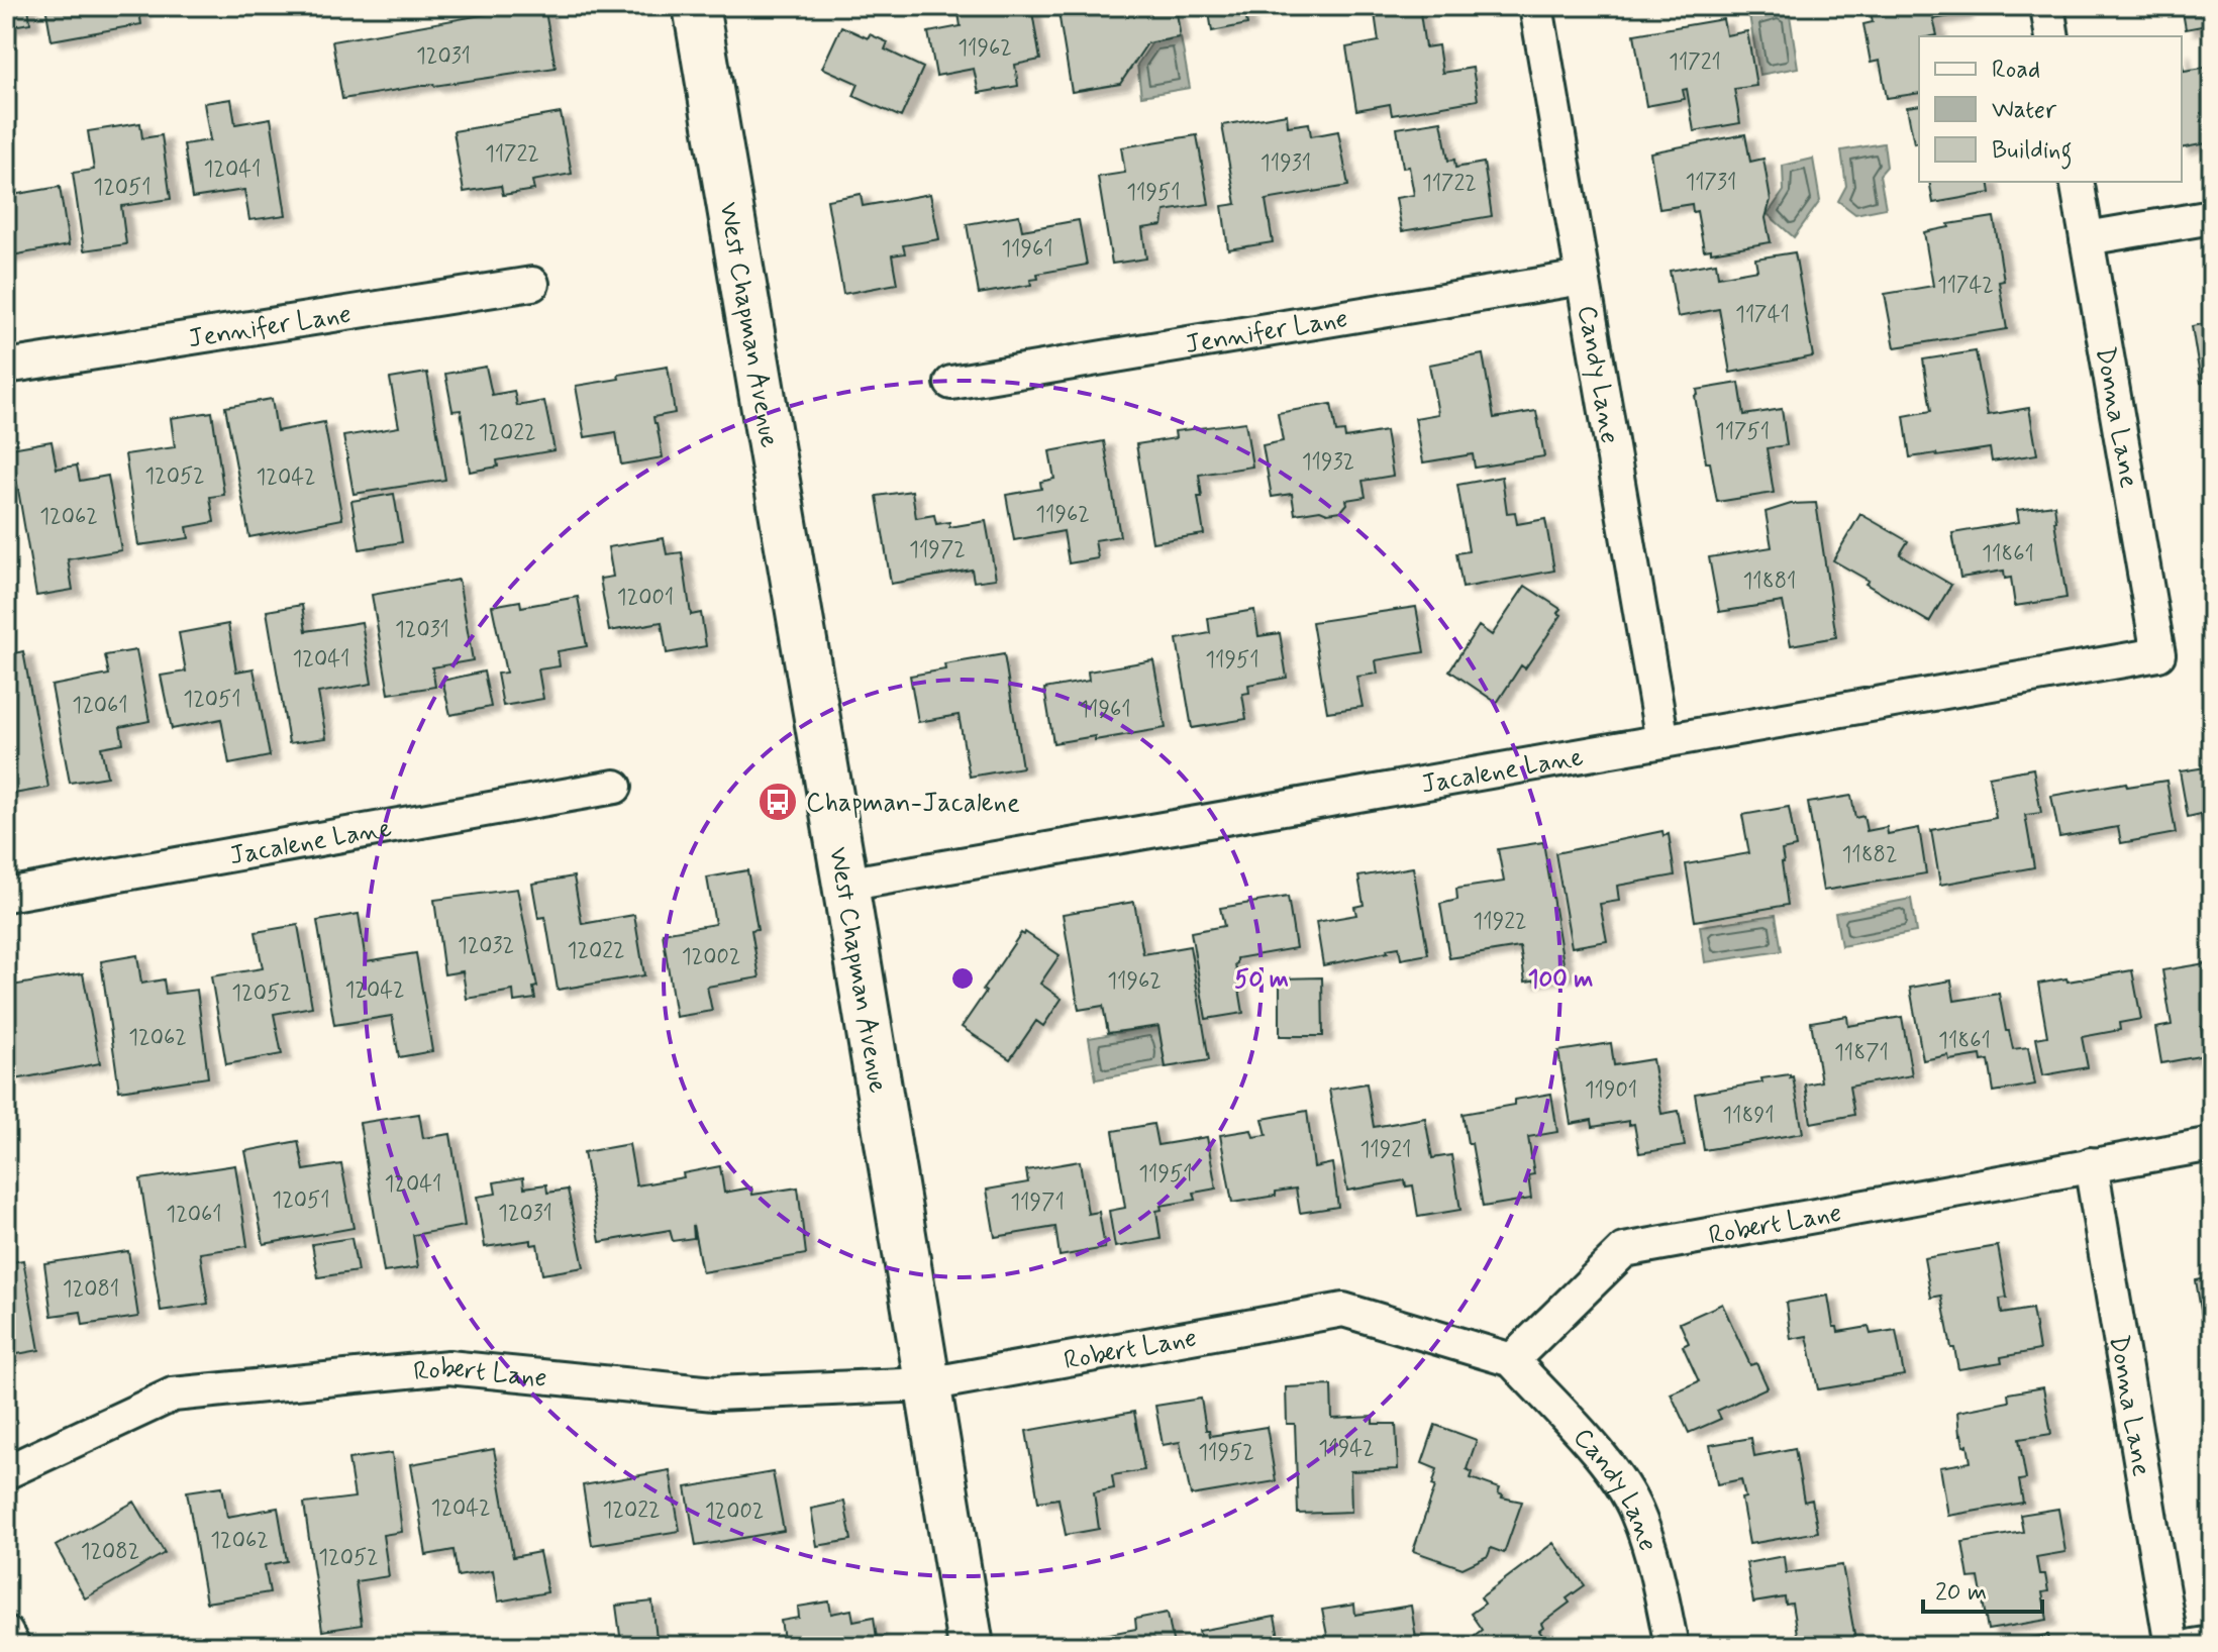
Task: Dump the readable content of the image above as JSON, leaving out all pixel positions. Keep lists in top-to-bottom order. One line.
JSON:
{"streets":{"main road":["West Chapman Avenue"],"street":["Jennifer Lane","Candy Lane","Donna Lane","Jacalene Lane","Robert Lane"]},"crossings":[["West Chapman Avenue","Jacalene Lane"],["West Chapman Avenue","Robert Lane"],["Jennifer Lane","Candy Lane"],["Candy Lane","Jacalene Lane"],["Candy Lane","Robert Lane"],["Donna Lane","Jacalene Lane"],["Donna Lane","Robert Lane"]],"places":{"bus stop":["Chapman-Jacalene"]},"house_numbers":["11962","12031","11721","11722","11931","12041","11731","11722","12051","11951","11961","11742","11741","11751","12022","11932","12052","12042","11962","12062","11972","11861","11881","12001","12031","12041","11951","12051","12061","11961","11882","11922","12032","12022","12002","11962","12042","12052","12062","11861","11871","11901","11891","11921","11951","12041","12051","11971","12031","12061","12081","11942","11952","12042","12022","12002","12062","12082","12052"],"legend":["Road","Water","Building"],"scale_bar":"20 m","rings":["50 m","100 m"]}
